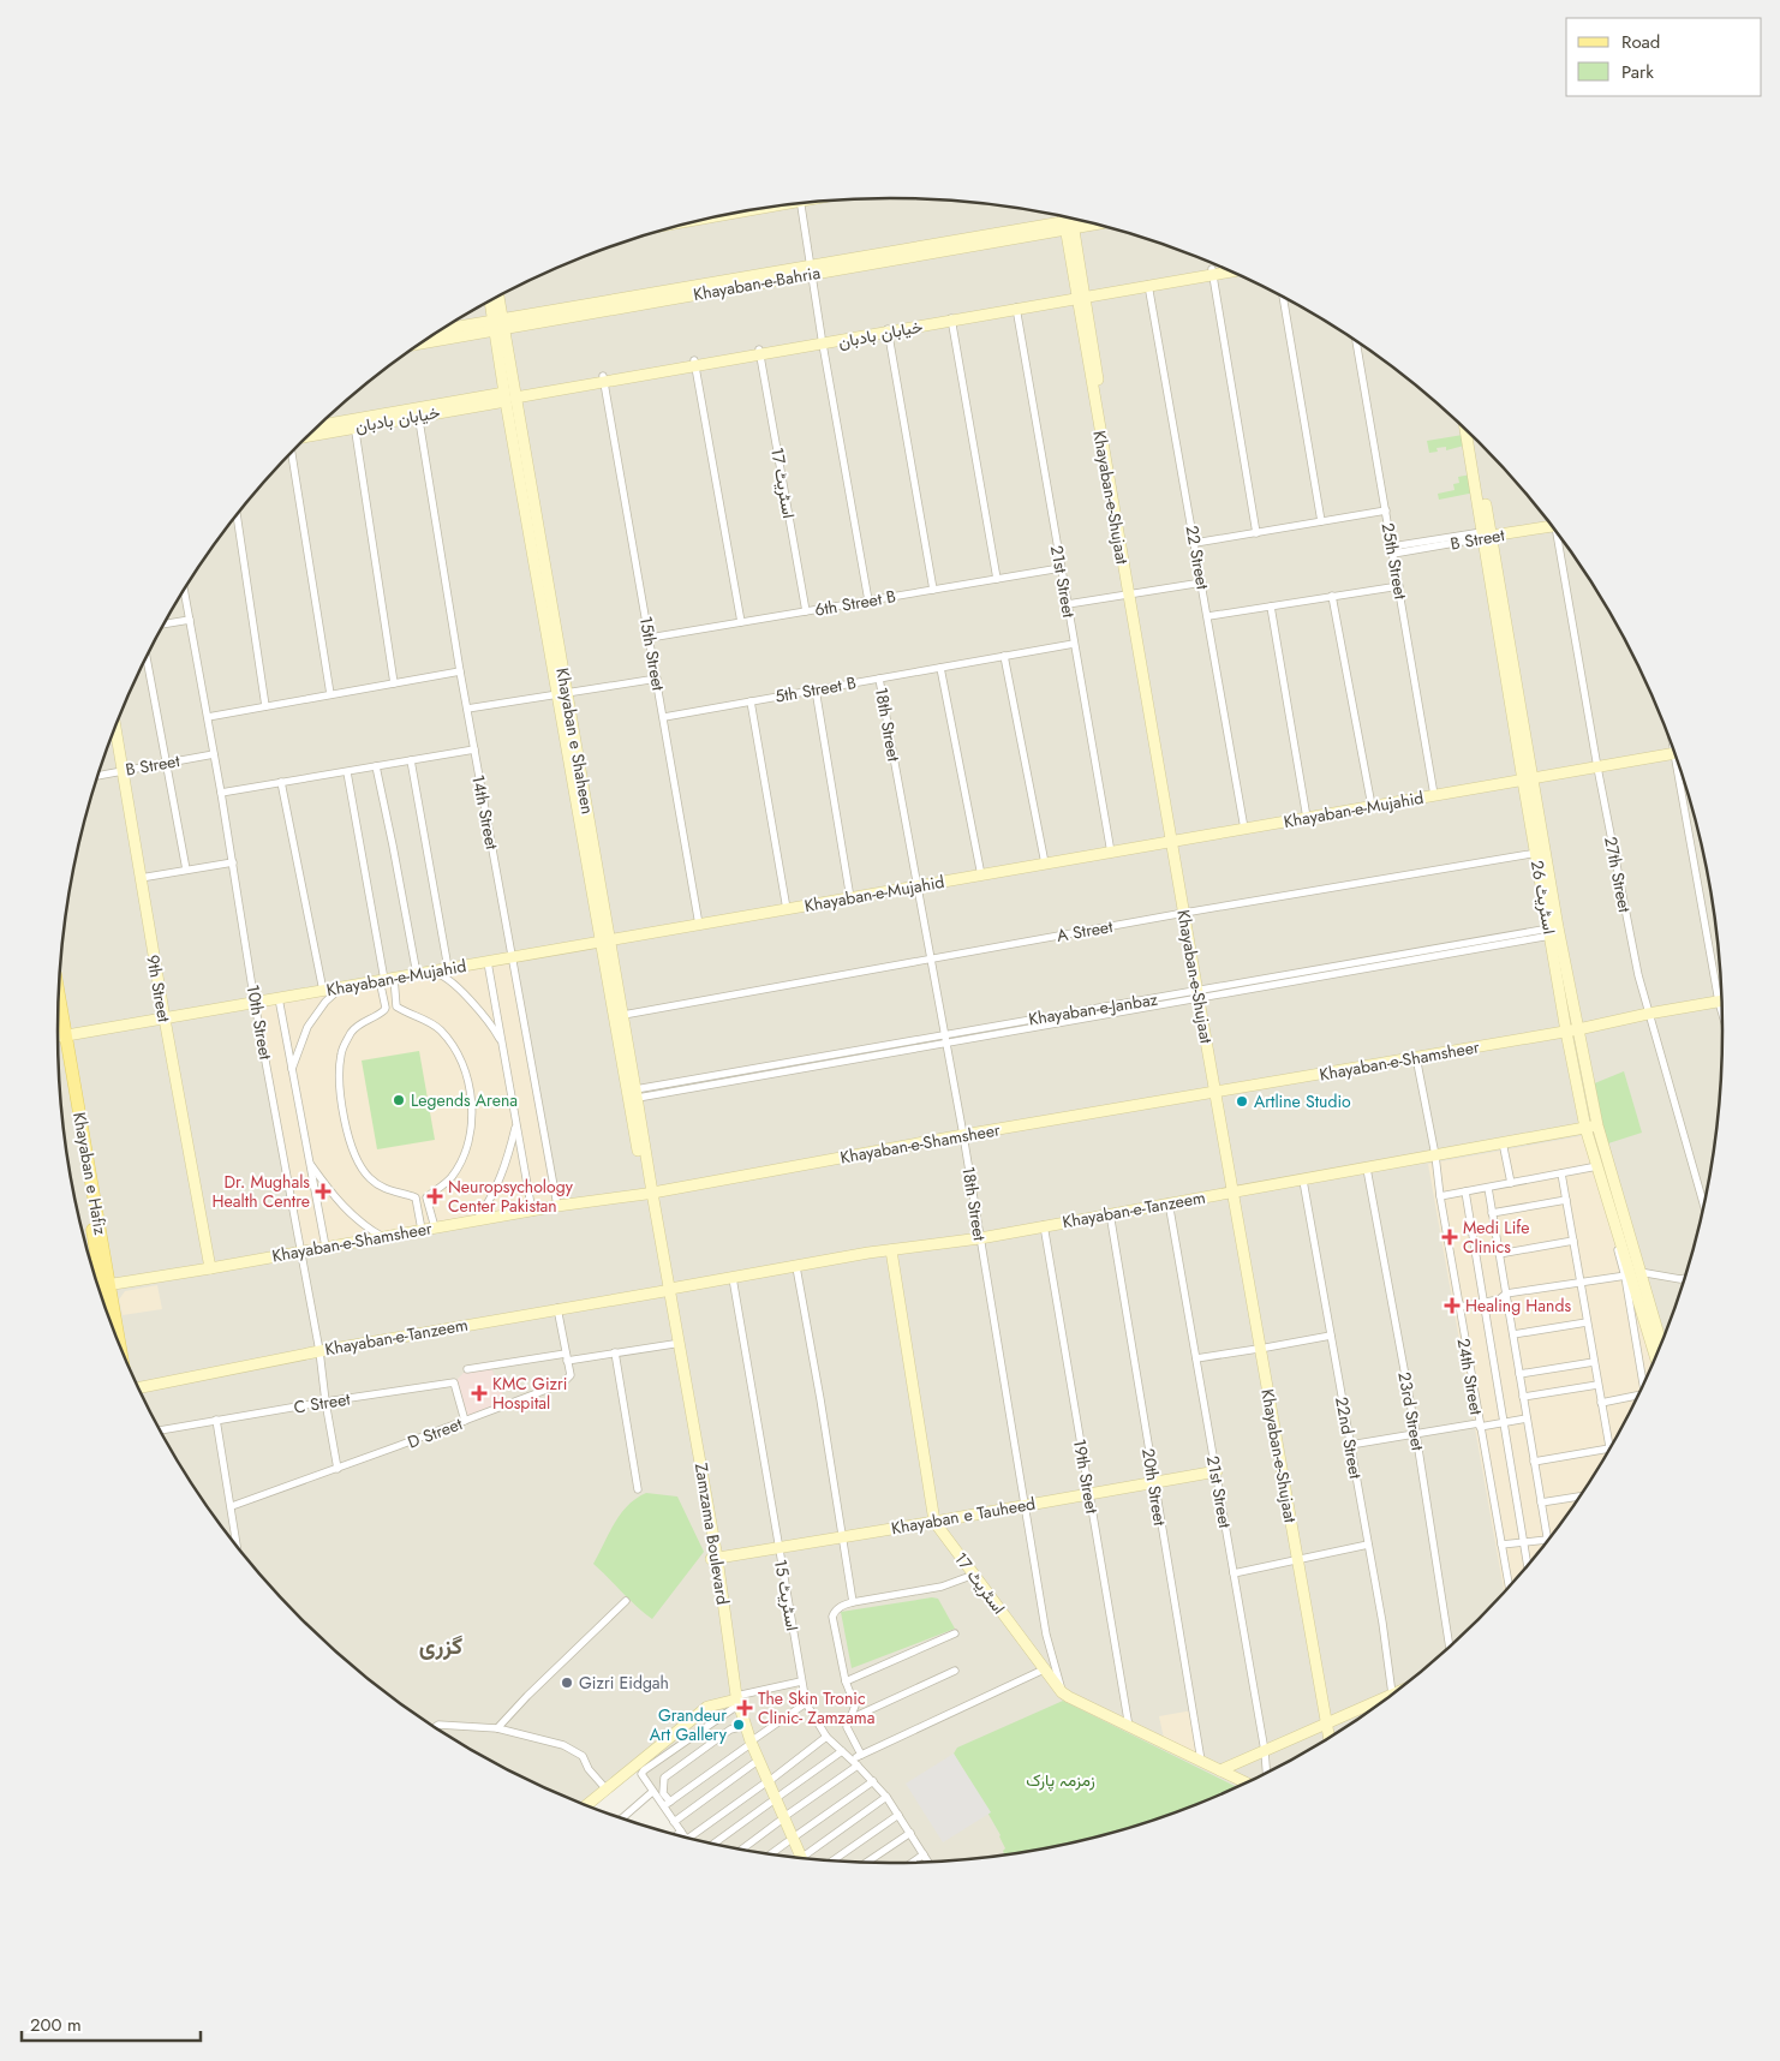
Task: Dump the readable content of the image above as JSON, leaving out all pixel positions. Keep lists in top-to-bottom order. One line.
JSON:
{"streets":{"main road":["Khayaban-e-Bahria","خیابان بادبان","اسٹریٹ 17","Khayaban-e-Shujaat","B Street","Khayaban e Shaheen","Khayaban-e-Mujahid","اسٹریٹ 26","9th Street","Khayaban-e-Shamsheer","Khayaban e Hafiz","Khayaban-e-Tanzeem","Khayaban e Tauheed","Zamzama Boulevard"],"street":["22 Street","25th Street","21st Street","6th Street B","15th Street","5th Street B","18th Street","14th Street","27th Street","A Street","Khayaban-e-Janbaz","10th Street","24th Street","C Street","23rd Street","D Street","22nd Street","19th Street","20th Street","اسٹریٹ 15"]},"crossings":[["Khayaban-e-Bahria","Khayaban-e-Shujaat"],["Khayaban-e-Bahria","Khayaban e Shaheen"],["خیابان بادبان","اسٹریٹ 17"],["خیابان بادبان","Khayaban-e-Shujaat"],["خیابان بادبان","22 Street"],["خیابان بادبان","21st Street"],["خیابان بادبان","15th Street"],["خیابان بادبان","Khayaban e Shaheen"],["خیابان بادبان","14th Street"],["اسٹریٹ 17","6th Street B"],["اسٹریٹ 17","18th Street"],["اسٹریٹ 17","Khayaban-e-Tanzeem"],["اسٹریٹ 17","19th Street"],["اسٹریٹ 17","20th Street"],["اسٹریٹ 17","Khayaban e Tauheed"],["Khayaban-e-Shujaat","Khayaban-e-Mujahid"],["Khayaban-e-Shujaat","A Street"],["Khayaban-e-Shujaat","Khayaban-e-Janbaz"],["Khayaban-e-Shujaat","Khayaban-e-Shamsheer"],["Khayaban-e-Shujaat","Khayaban-e-Tanzeem"],["B Street","25th Street"],["B Street","اسٹریٹ 26"],["B Street","9th Street"],["B Street","10th Street"],["22 Street","Khayaban-e-Mujahid"],["25th Street","Khayaban-e-Mujahid"],["21st Street","6th Street B"],["21st Street","5th Street B"],["21st Street","Khayaban-e-Mujahid"],["21st Street","Khayaban-e-Tanzeem"],["21st Street","Khayaban e Tauheed"],["6th Street B","15th Street"],["15th Street","5th Street B"],["15th Street","Khayaban-e-Mujahid"],["5th Street B","18th Street"],["18th Street","Khayaban-e-Mujahid"],["18th Street","A Street"],["18th Street","Khayaban-e-Janbaz"],["18th Street","Khayaban-e-Shamsheer"],["18th Street","Khayaban-e-Tanzeem"],["18th Street","Khayaban e Tauheed"],["Khayaban e Shaheen","Khayaban-e-Mujahid"],["Khayaban e Shaheen","A Street"],["Khayaban e Shaheen","Khayaban-e-Janbaz"],["Khayaban e Shaheen","Khayaban-e-Shamsheer"],["Khayaban e Shaheen","Zamzama Boulevard"],["Khayaban-e-Mujahid","14th Street"],["Khayaban-e-Mujahid","27th Street"],["Khayaban-e-Mujahid","اسٹریٹ 26"],["Khayaban-e-Mujahid","9th Street"],["Khayaban-e-Mujahid","10th Street"],["Khayaban-e-Mujahid","Khayaban e Hafiz"],["14th Street","Khayaban-e-Shamsheer"],["27th Street","Khayaban-e-Shamsheer"],["اسٹریٹ 26","A Street"],["اسٹریٹ 26","Khayaban-e-Janbaz"],["اسٹریٹ 26","Khayaban-e-Shamsheer"],["اسٹریٹ 26","Khayaban-e-Tanzeem"],["9th Street","Khayaban-e-Shamsheer"],["10th Street","Khayaban-e-Shamsheer"],["10th Street","Khayaban-e-Tanzeem"],["10th Street","C Street"],["10th Street","D Street"],["Khayaban-e-Shamsheer","Khayaban e Hafiz"],["Khayaban-e-Shamsheer","24th Street"],["Khayaban-e-Shamsheer","Zamzama Boulevard"],["Khayaban-e-Tanzeem","24th Street"],["Khayaban-e-Tanzeem","23rd Street"],["Khayaban-e-Tanzeem","22nd Street"],["Khayaban-e-Tanzeem","19th Street"],["Khayaban-e-Tanzeem","20th Street"],["Khayaban-e-Tanzeem","Zamzama Boulevard"],["Khayaban-e-Tanzeem","اسٹریٹ 15"],["C Street","D Street"],["19th Street","Khayaban e Tauheed"],["20th Street","Khayaban e Tauheed"],["Khayaban e Tauheed","Zamzama Boulevard"],["Khayaban e Tauheed","اسٹریٹ 15"]],"districts":["گزری"],"parks":["زمزمہ پارک"],"places":{"other":["Legends Arena","Artline Studio","Gizri Eidgah","Grandeur Art Gallery"],"health":["Dr. Mughals Health Centre","Neuropsychology Center Pakistan","Medi Life Clinics","Healing Hands","KMC Gizri Hospital","The Skin Tronic Clinic- Zamzama"]},"legend":["Road","Park"],"scale_bar":"200 m"}
